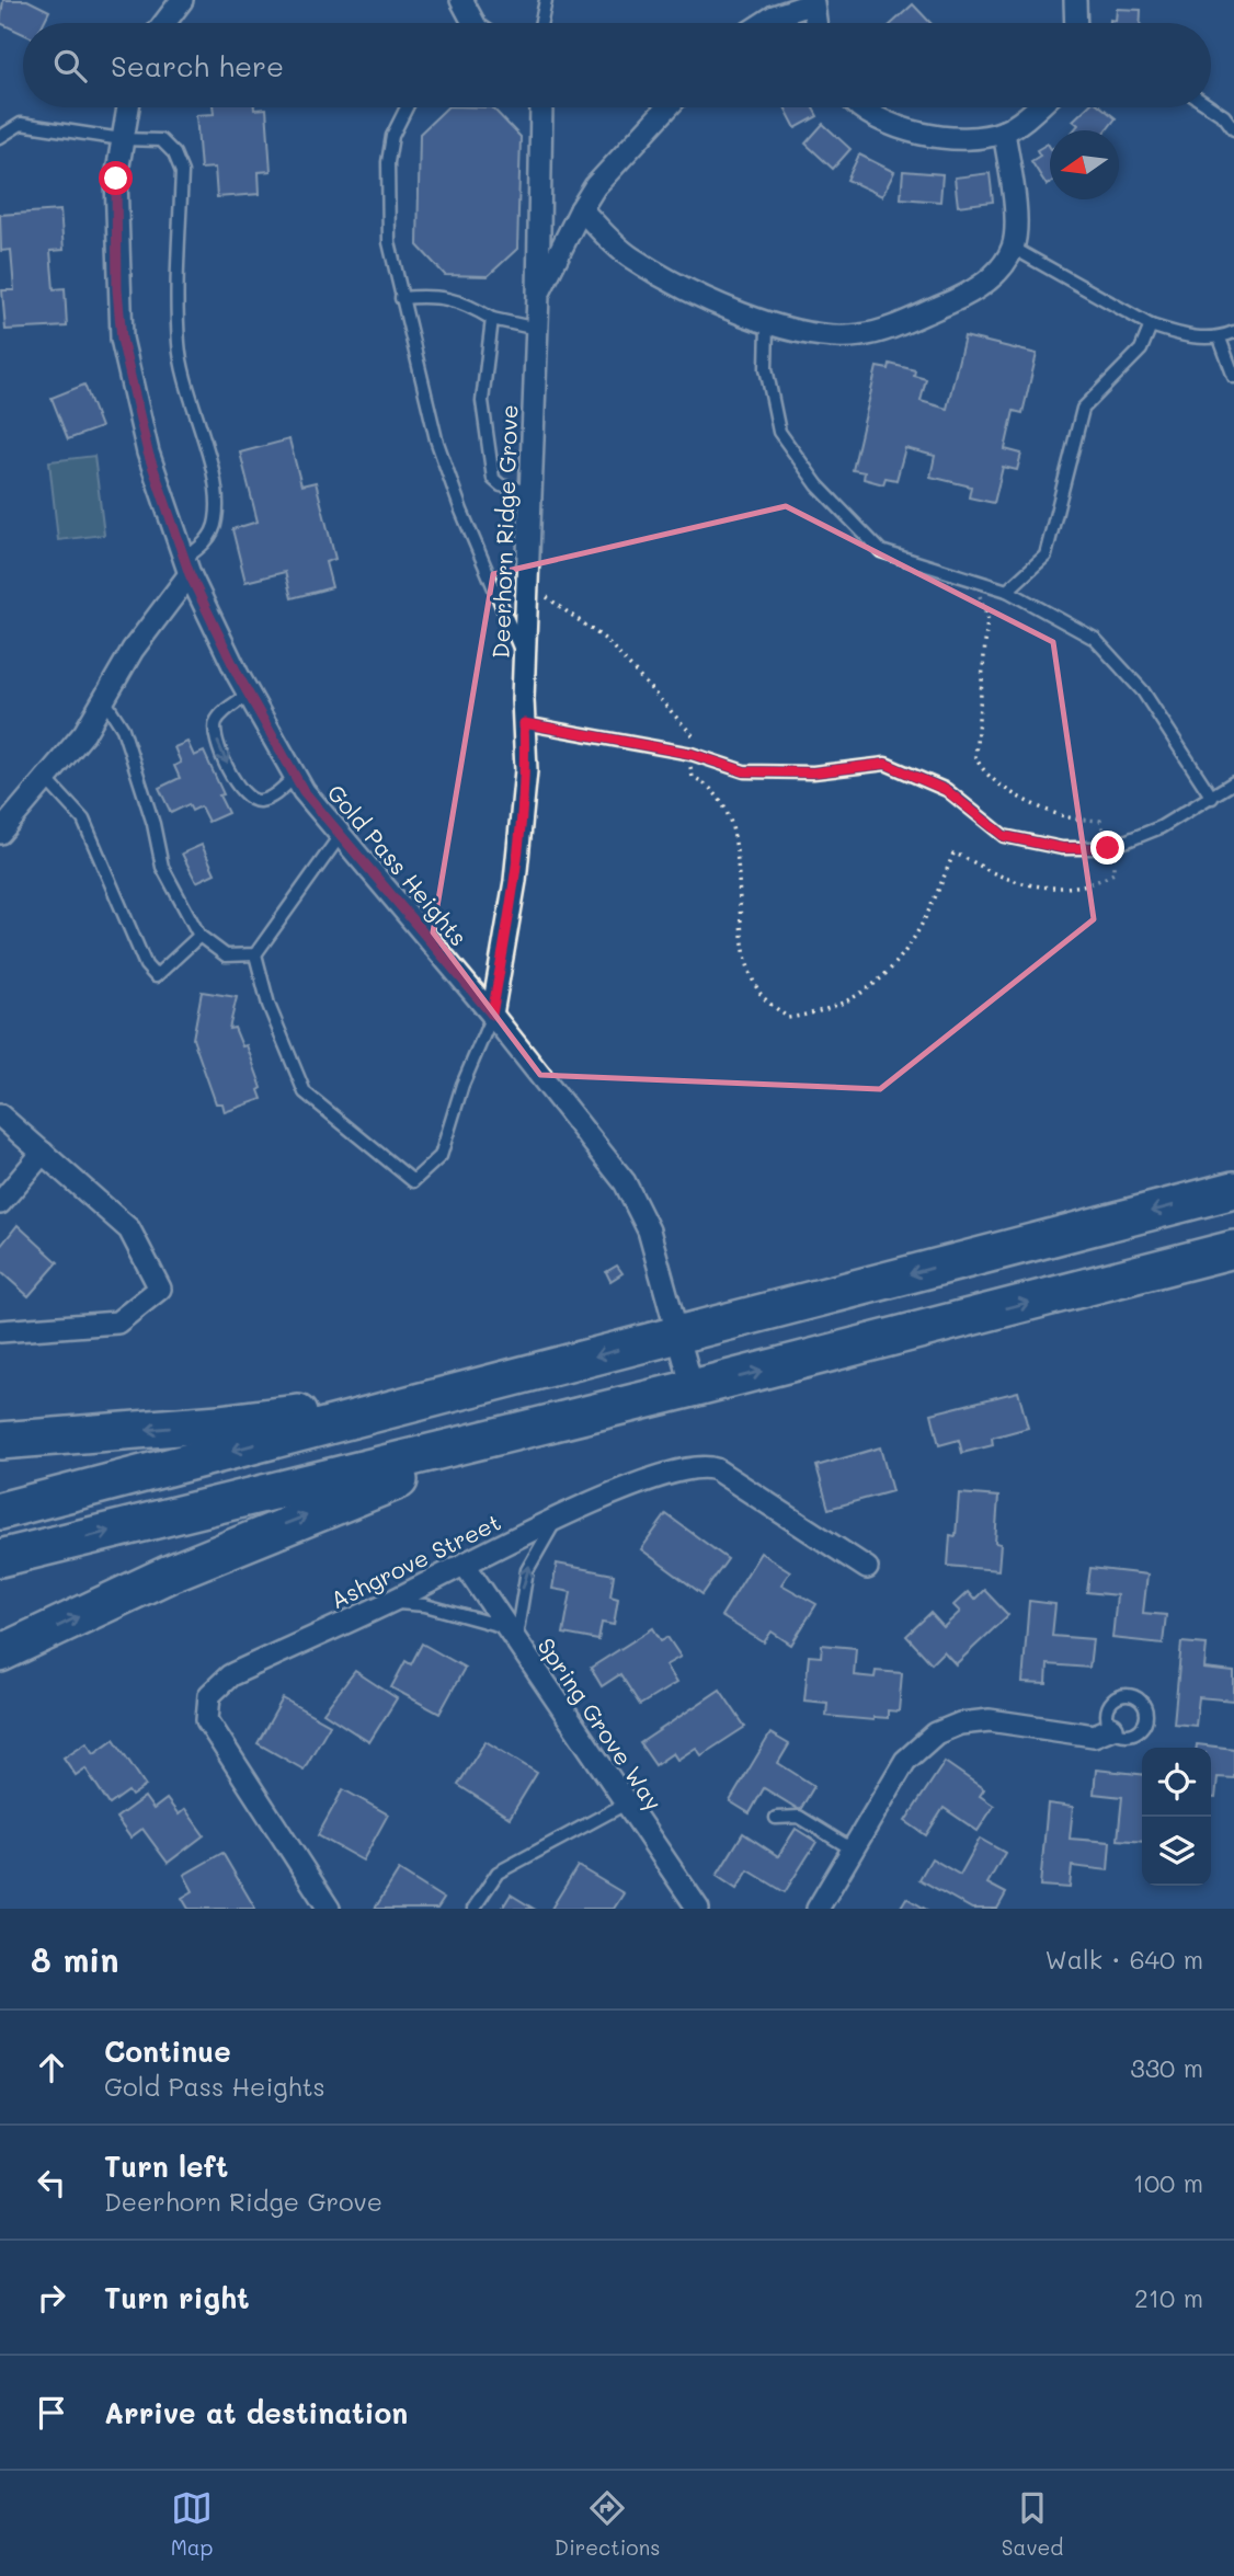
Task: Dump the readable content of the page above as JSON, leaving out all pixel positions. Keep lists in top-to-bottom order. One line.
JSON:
{"streets":{"street":["Deerhorn Ridge Grove","Gold Pass Heights","Ashgrove Street","Spring Grove Way"]},"crossings":[["Deerhorn Ridge Grove","Gold Pass Heights"],["Ashgrove Street","Spring Grove Way"]],"north":"left","page":{"search":"Search here","heading":["8 min","Walk · 640 m"],"list":[["Continue","Gold Pass Heights","330 m"],["Turn left","Deerhorn Ridge Grove","100 m"],["Turn right","210 m"],"Arrive at destination"],"nav":["Map","Directions","Saved"]}}
